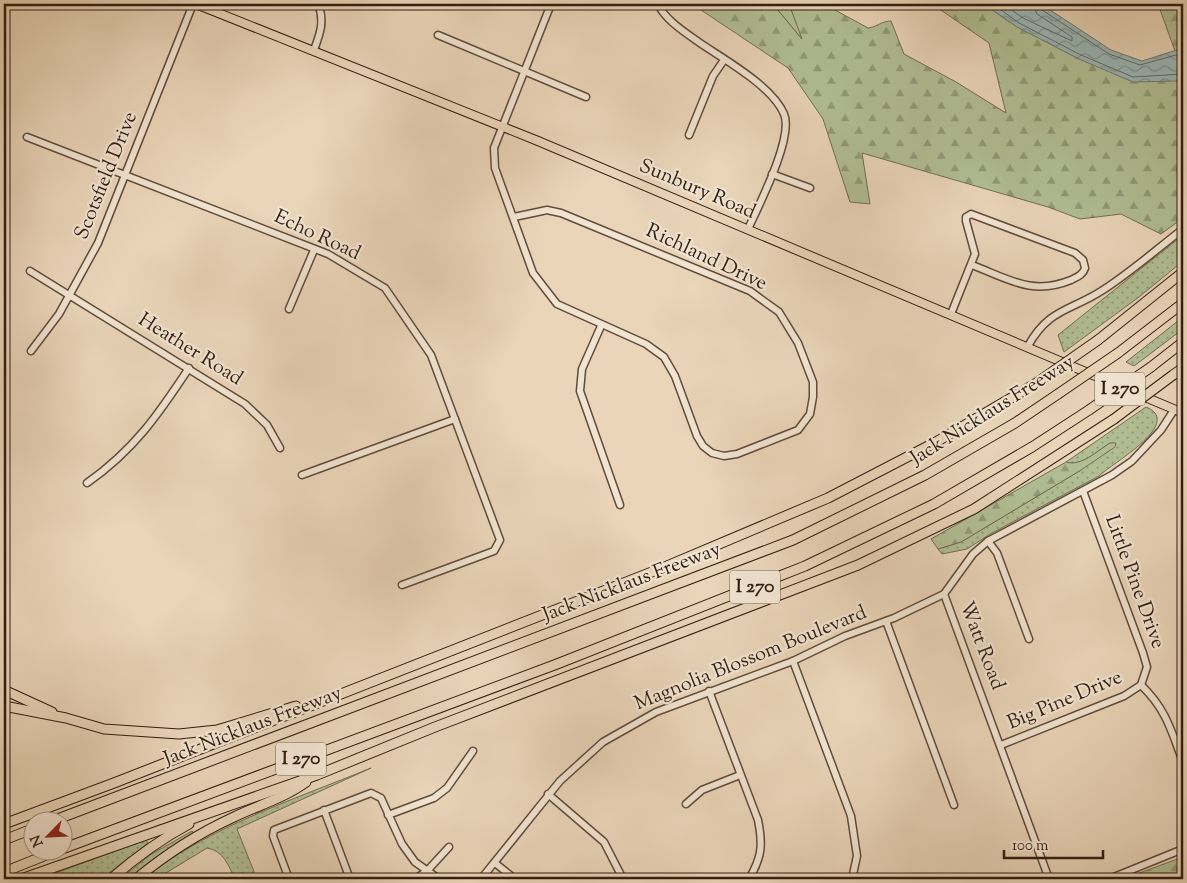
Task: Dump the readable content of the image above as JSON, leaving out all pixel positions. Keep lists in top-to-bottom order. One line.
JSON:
{"streets":{"highway":["I 270","Jack Nicklaus Freeway"],"main road":["Sunbury Road"],"street":["Scotsfield Drive","Echo Road","Richland Drive","Heather Road","Little Pine Drive","Watt Road","Magnolia Blossom Boulevard","Big Pine Drive"]},"crossings":[["Scotsfield Drive","Sunbury Road"],["Scotsfield Drive","Echo Road"],["Scotsfield Drive","Heather Road"],["Sunbury Road","Watt Road"],["Little Pine Drive","Watt Road"],["Little Pine Drive","Big Pine Drive"],["Watt Road","Magnolia Blossom Boulevard"],["Watt Road","Big Pine Drive"]],"scale_bar":"100 m","north":"bottom left"}
